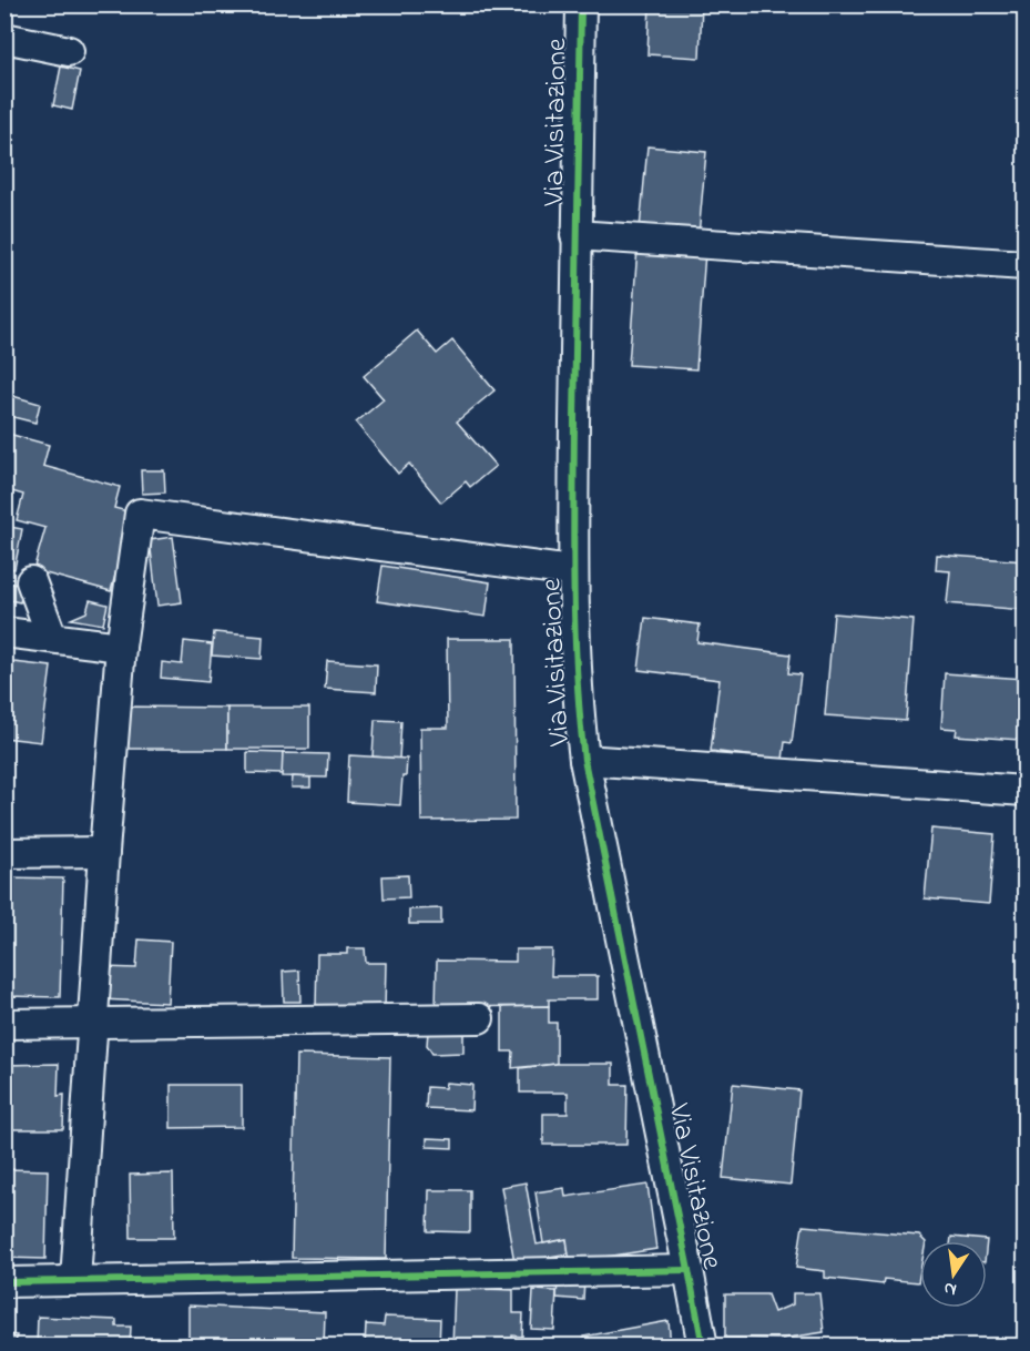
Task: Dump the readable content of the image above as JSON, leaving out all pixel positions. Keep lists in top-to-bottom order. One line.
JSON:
{"streets":{"street":["Via Visitazione"]},"north":"bottom"}
